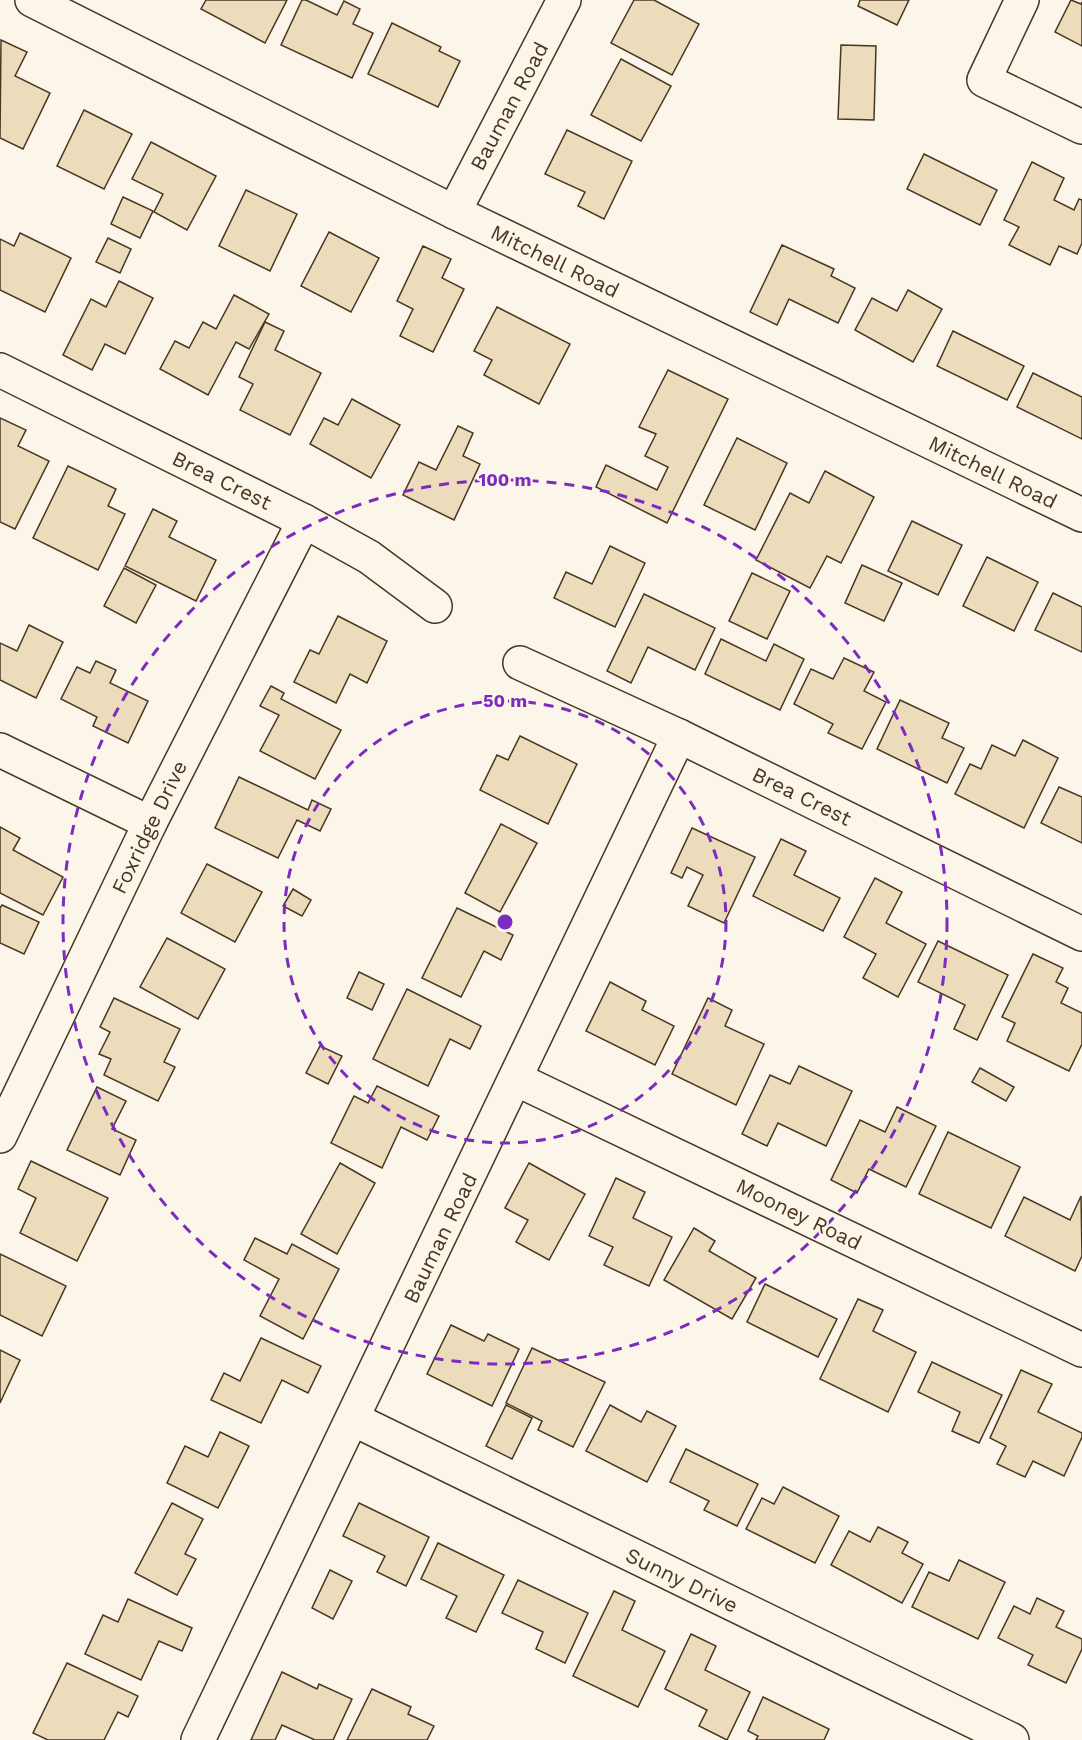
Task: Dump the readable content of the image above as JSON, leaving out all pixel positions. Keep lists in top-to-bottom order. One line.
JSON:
{"streets":{"street":["Bauman Road","Mitchell Road","Brea Crest","Foxridge Drive","Mooney Road","Sunny Drive"]},"crossings":[["Bauman Road","Mitchell Road"],["Bauman Road","Brea Crest"],["Bauman Road","Mooney Road"],["Bauman Road","Sunny Drive"],["Brea Crest","Foxridge Drive"]],"rings":["100 m","50 m"]}
